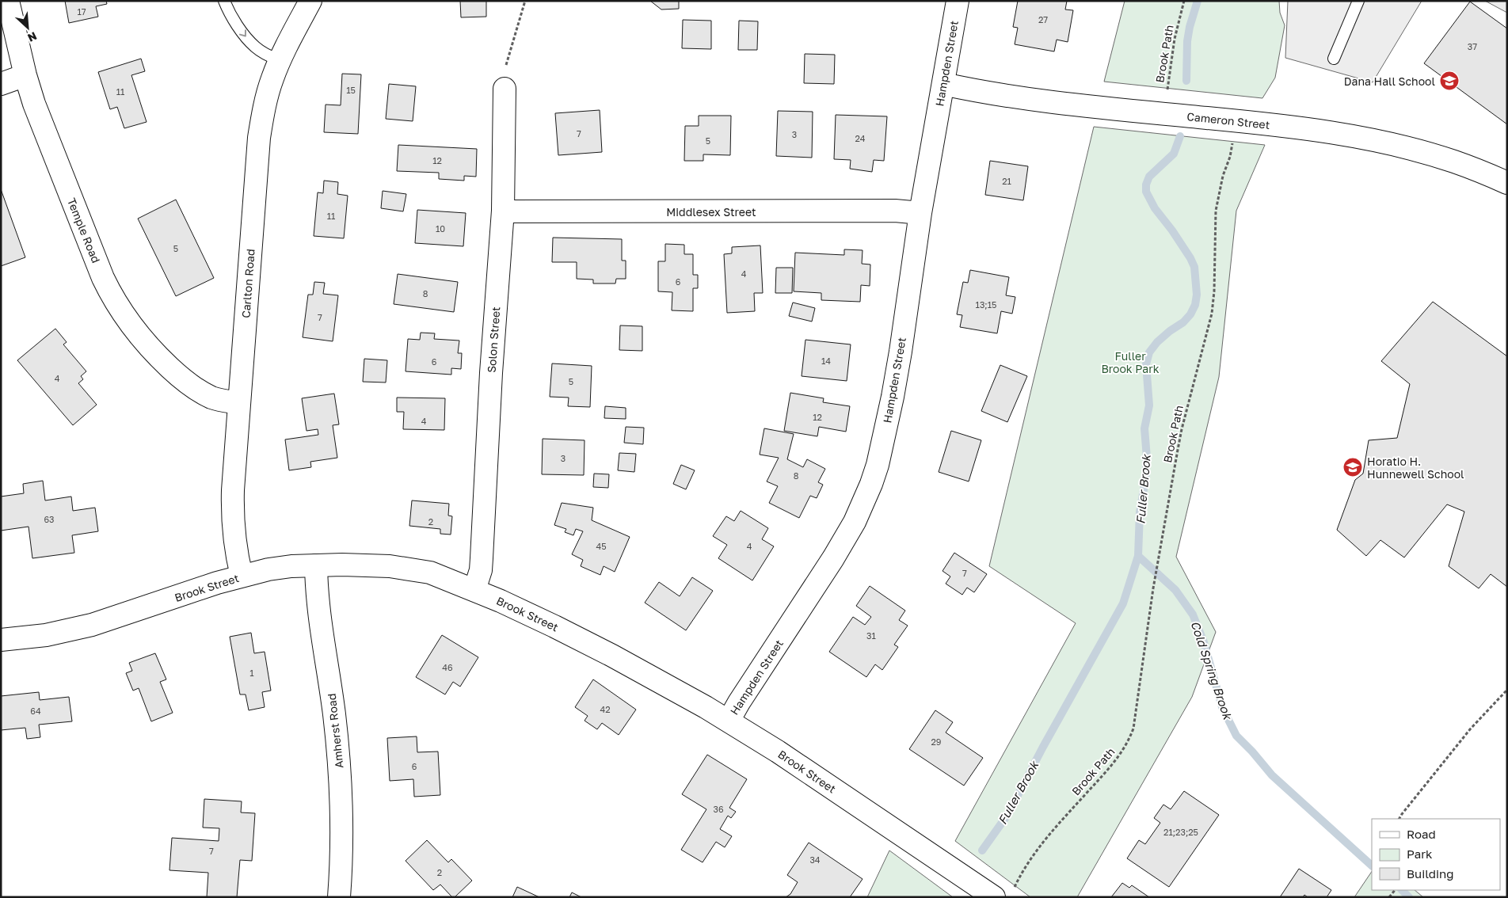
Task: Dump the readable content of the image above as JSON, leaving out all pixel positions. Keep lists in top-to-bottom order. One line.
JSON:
{"streets":{"street":["Hampden Street","Cameron Street","Middlesex Street","Temple Road","Carlton Road","Solon Street","Brook Street","Amherst Road"],"path":["Brook Path"]},"crossings":[["Brook Path","Cameron Street"],["Hampden Street","Cameron Street"],["Hampden Street","Middlesex Street"],["Hampden Street","Brook Street"],["Middlesex Street","Solon Street"],["Temple Road","Carlton Road"],["Carlton Road","Brook Street"],["Solon Street","Brook Street"],["Brook Street","Amherst Road"]],"water":["Fuller Brook","Cold Spring Brook"],"parks":["Fuller Brook Park"],"places":{"school or university":["Dana Hall School","Horatio H. Hunnewell School"]},"house_numbers":["17","27","37","15","11","7","3","24","5","12","21","11","10","5","4","6","8","13;15","7","14","6","4","5","12","4","3","8","63","2","45","4","7","31","46","1","42","64","29","6","36","21;23;25","7","34","2"],"legend":["Road","Park","Building"],"north":"bottom right"}
